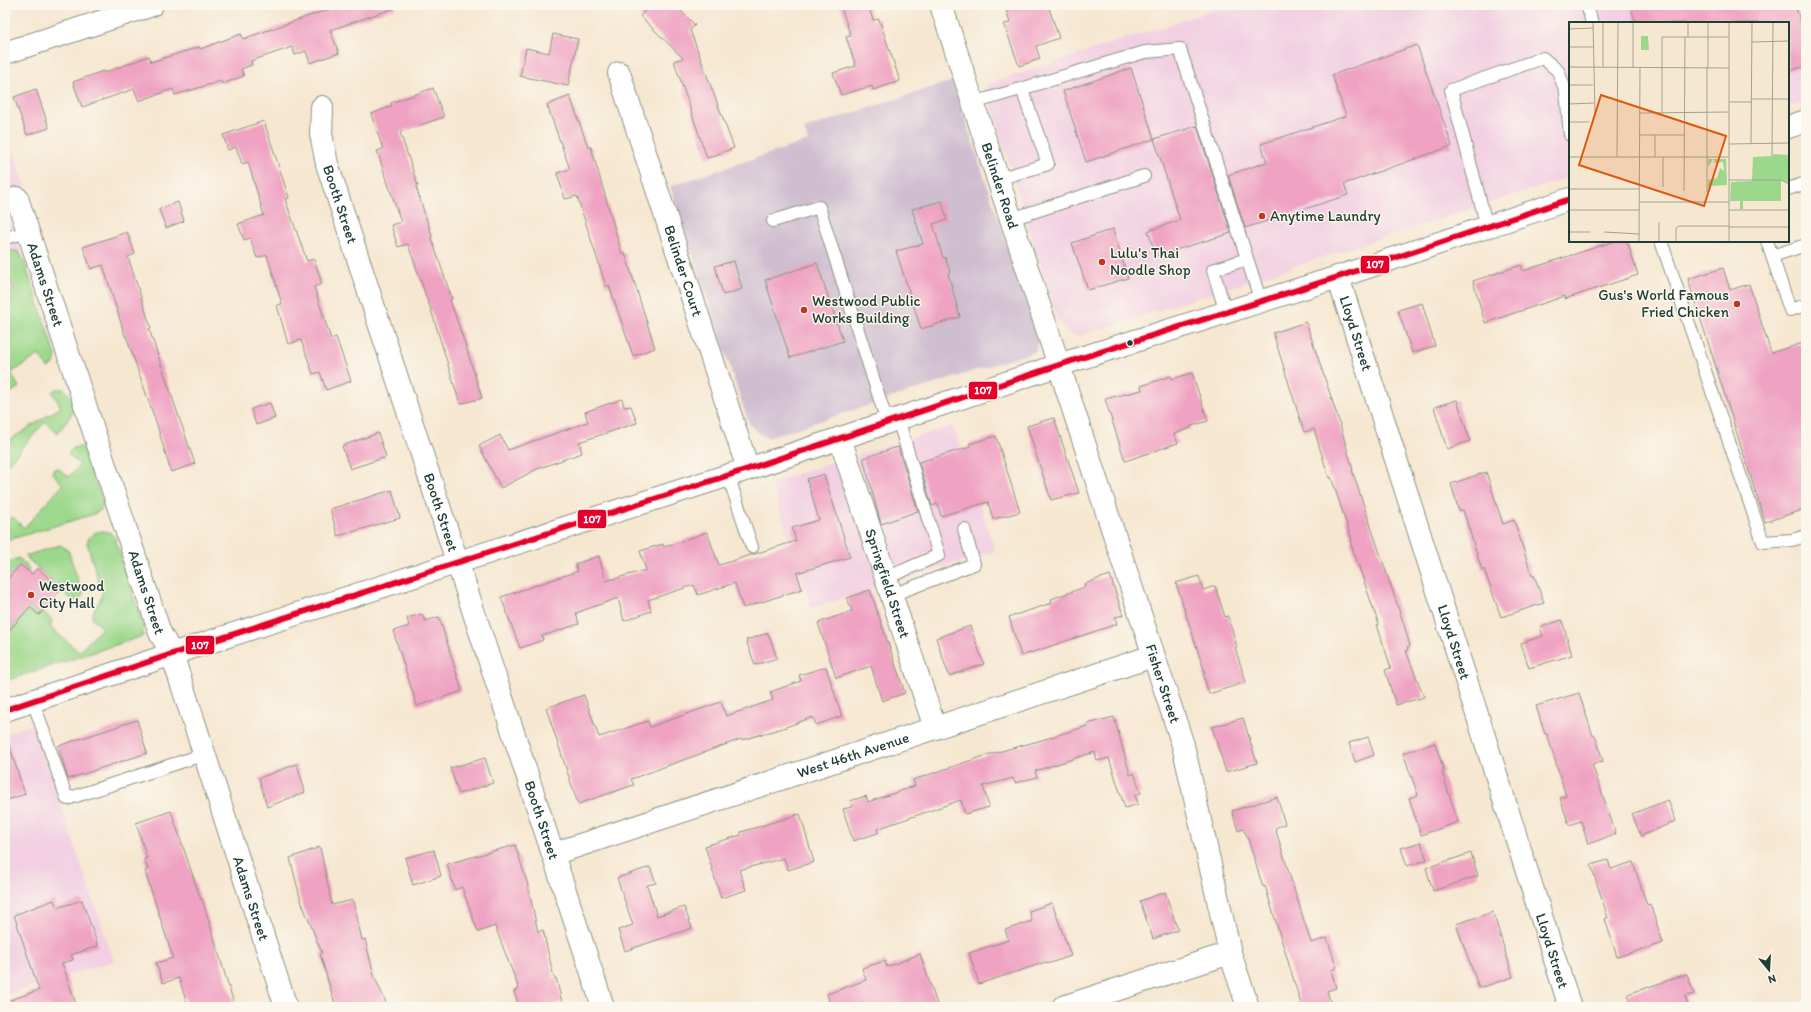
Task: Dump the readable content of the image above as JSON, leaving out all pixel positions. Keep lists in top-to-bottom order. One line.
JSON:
{"streets":{"street":["Belinder Road","Booth Street","Belinder Court","Adams Street","Lloyd Street","Springfield Street","Fisher Street","West 46th Avenue"]},"crossings":[["Belinder Road","Fisher Street"],["Booth Street","West 46th Avenue"],["Springfield Street","West 46th Avenue"],["Fisher Street","West 46th Avenue"]],"places":["Anytime Laundry","Lulu's Thai Noodle Shop","Gus's World Famous Fried Chicken","Westwood Public Works Building","Westwood City Hall"],"lines":["transit line 107"],"north":"bottom"}
